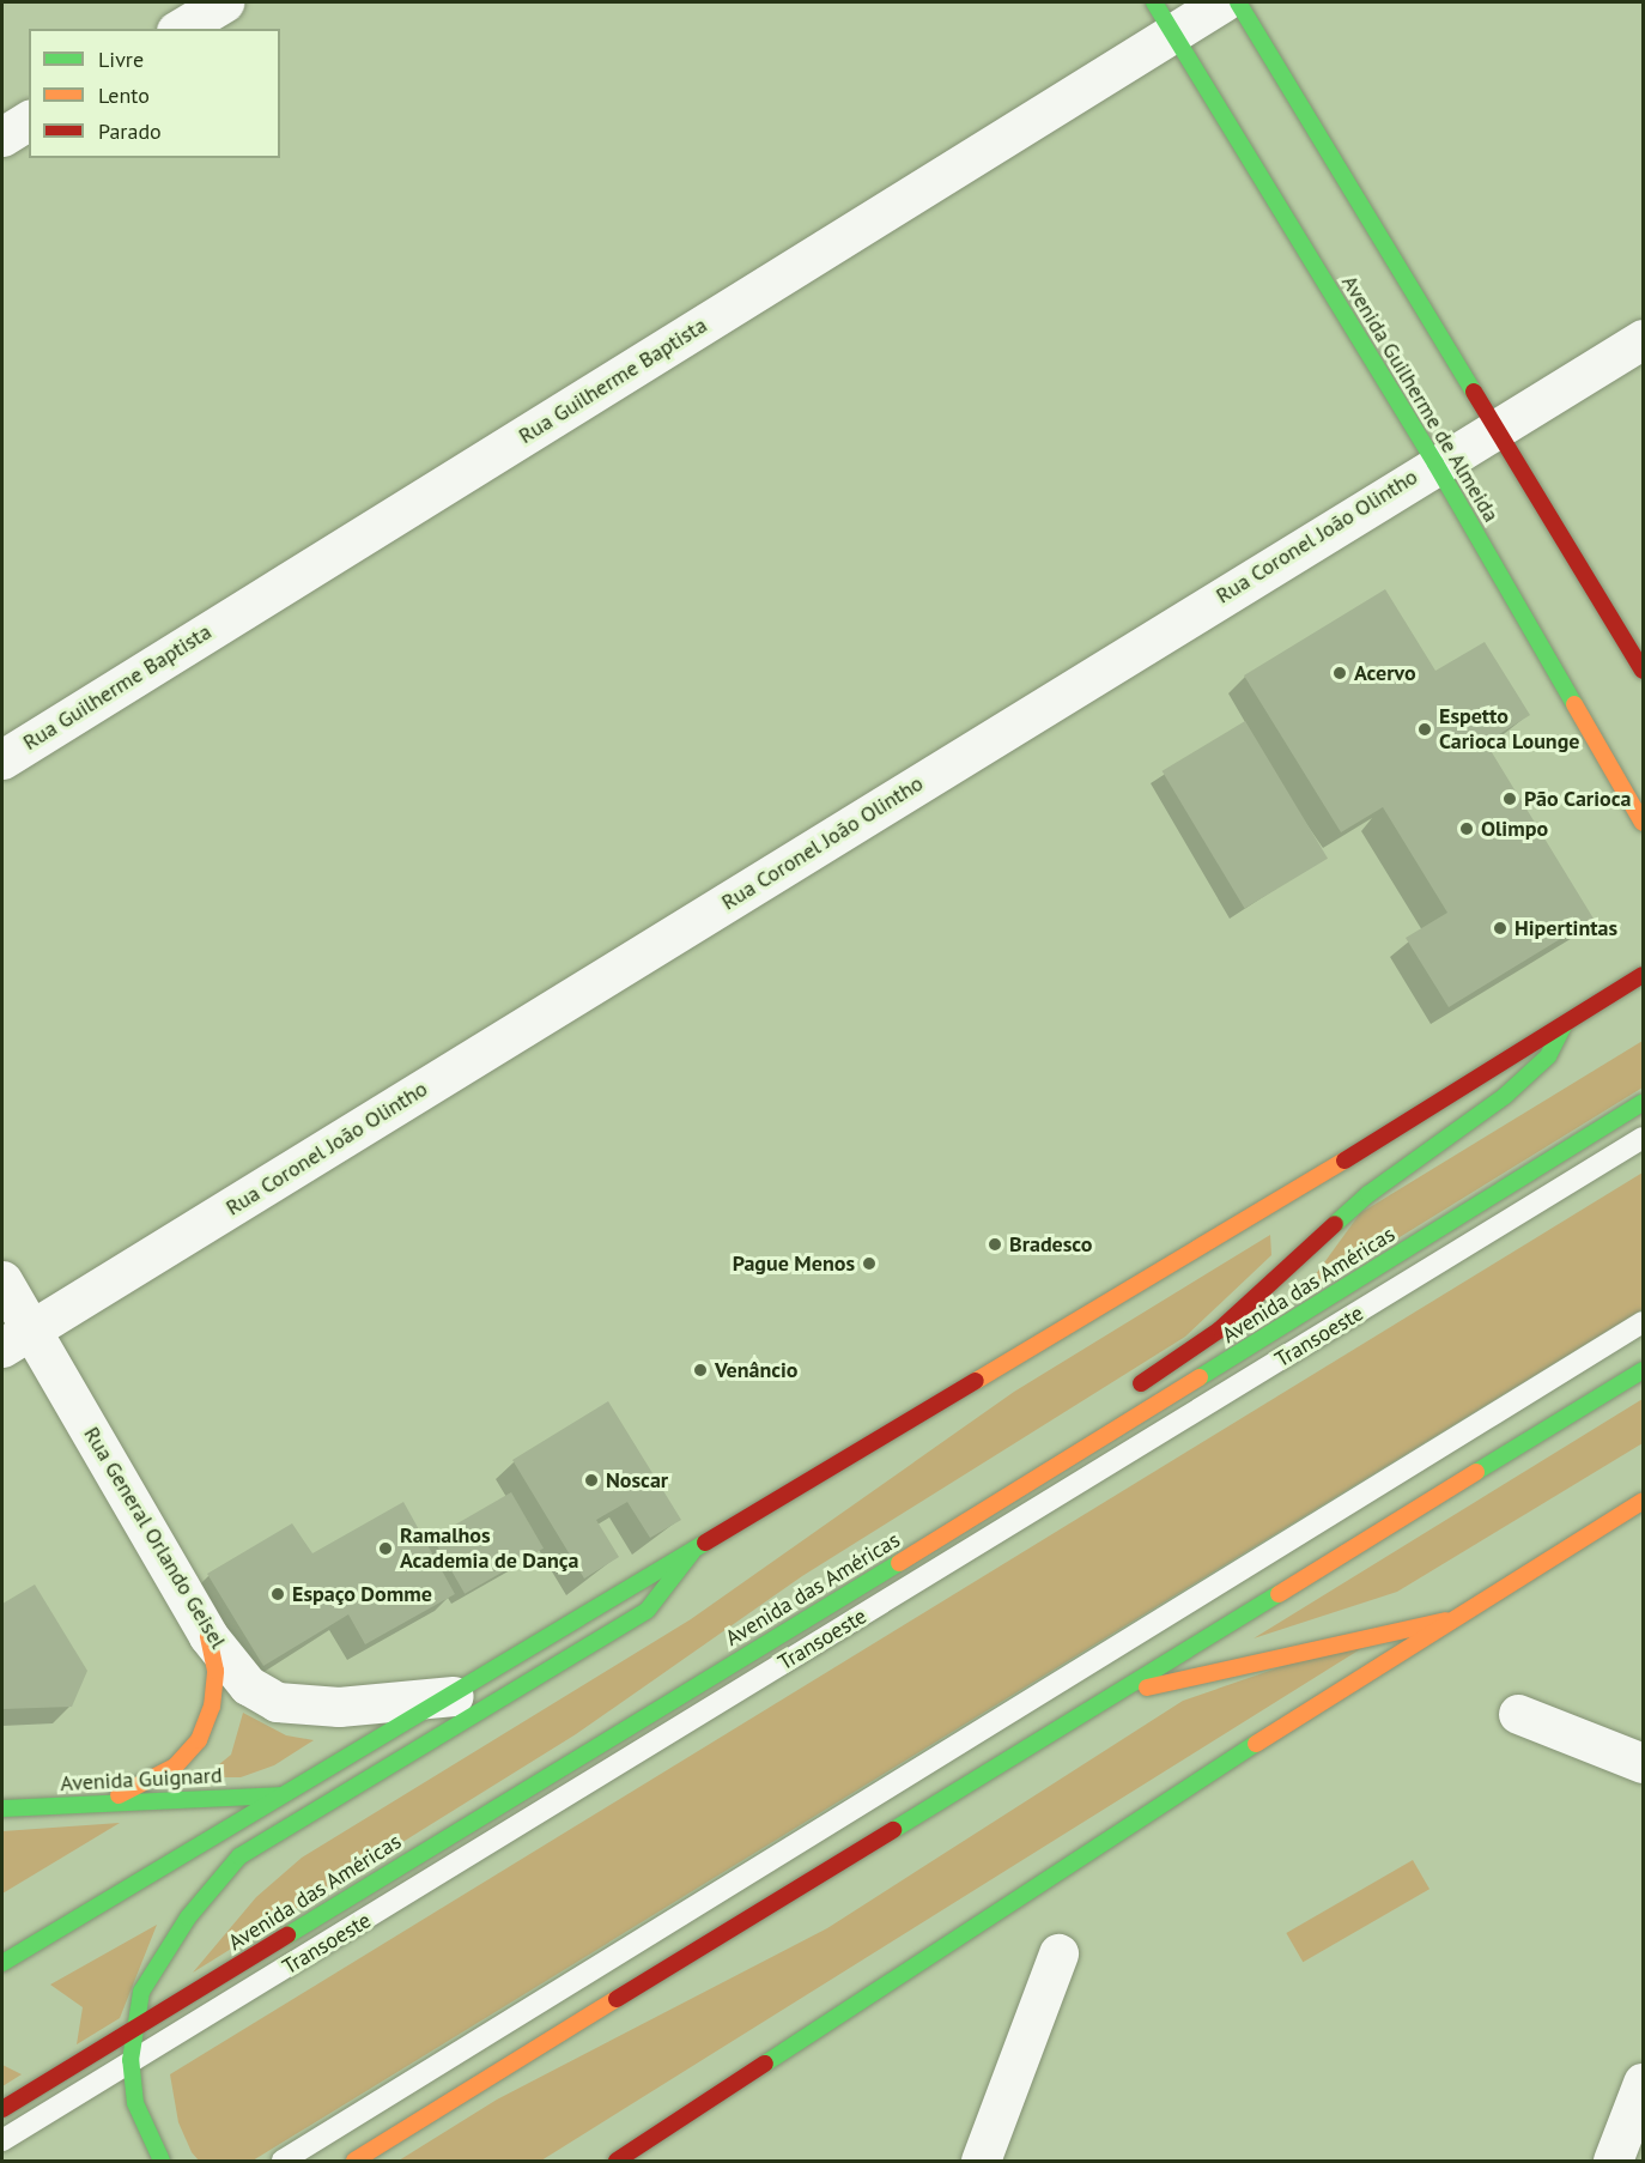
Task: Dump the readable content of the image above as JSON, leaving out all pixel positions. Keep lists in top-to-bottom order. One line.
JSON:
{"streets":{"main road":["Avenida Guilherme de Almeida","Avenida das Américas","Avenida Guignard"],"street":["Rua Guilherme Baptista","Rua Coronel João Olintho","Rua General Orlando Geisel"],"lane":["Transoeste"]},"crossings":[["Rua Guilherme Baptista","Avenida Guilherme de Almeida"],["Avenida Guilherme de Almeida","Rua Coronel João Olintho"],["Rua Coronel João Olintho","Rua General Orlando Geisel"]],"places":["Acervo","Espetto Carioca Lounge","Pão Carioca","Olimpo","Hipertintas","Bradesco","Pague Menos","Venâncio","Noscar","Ramalhos Academia de Dança","Espaço Domme"],"legend":["Livre","Lento","Parado"]}
